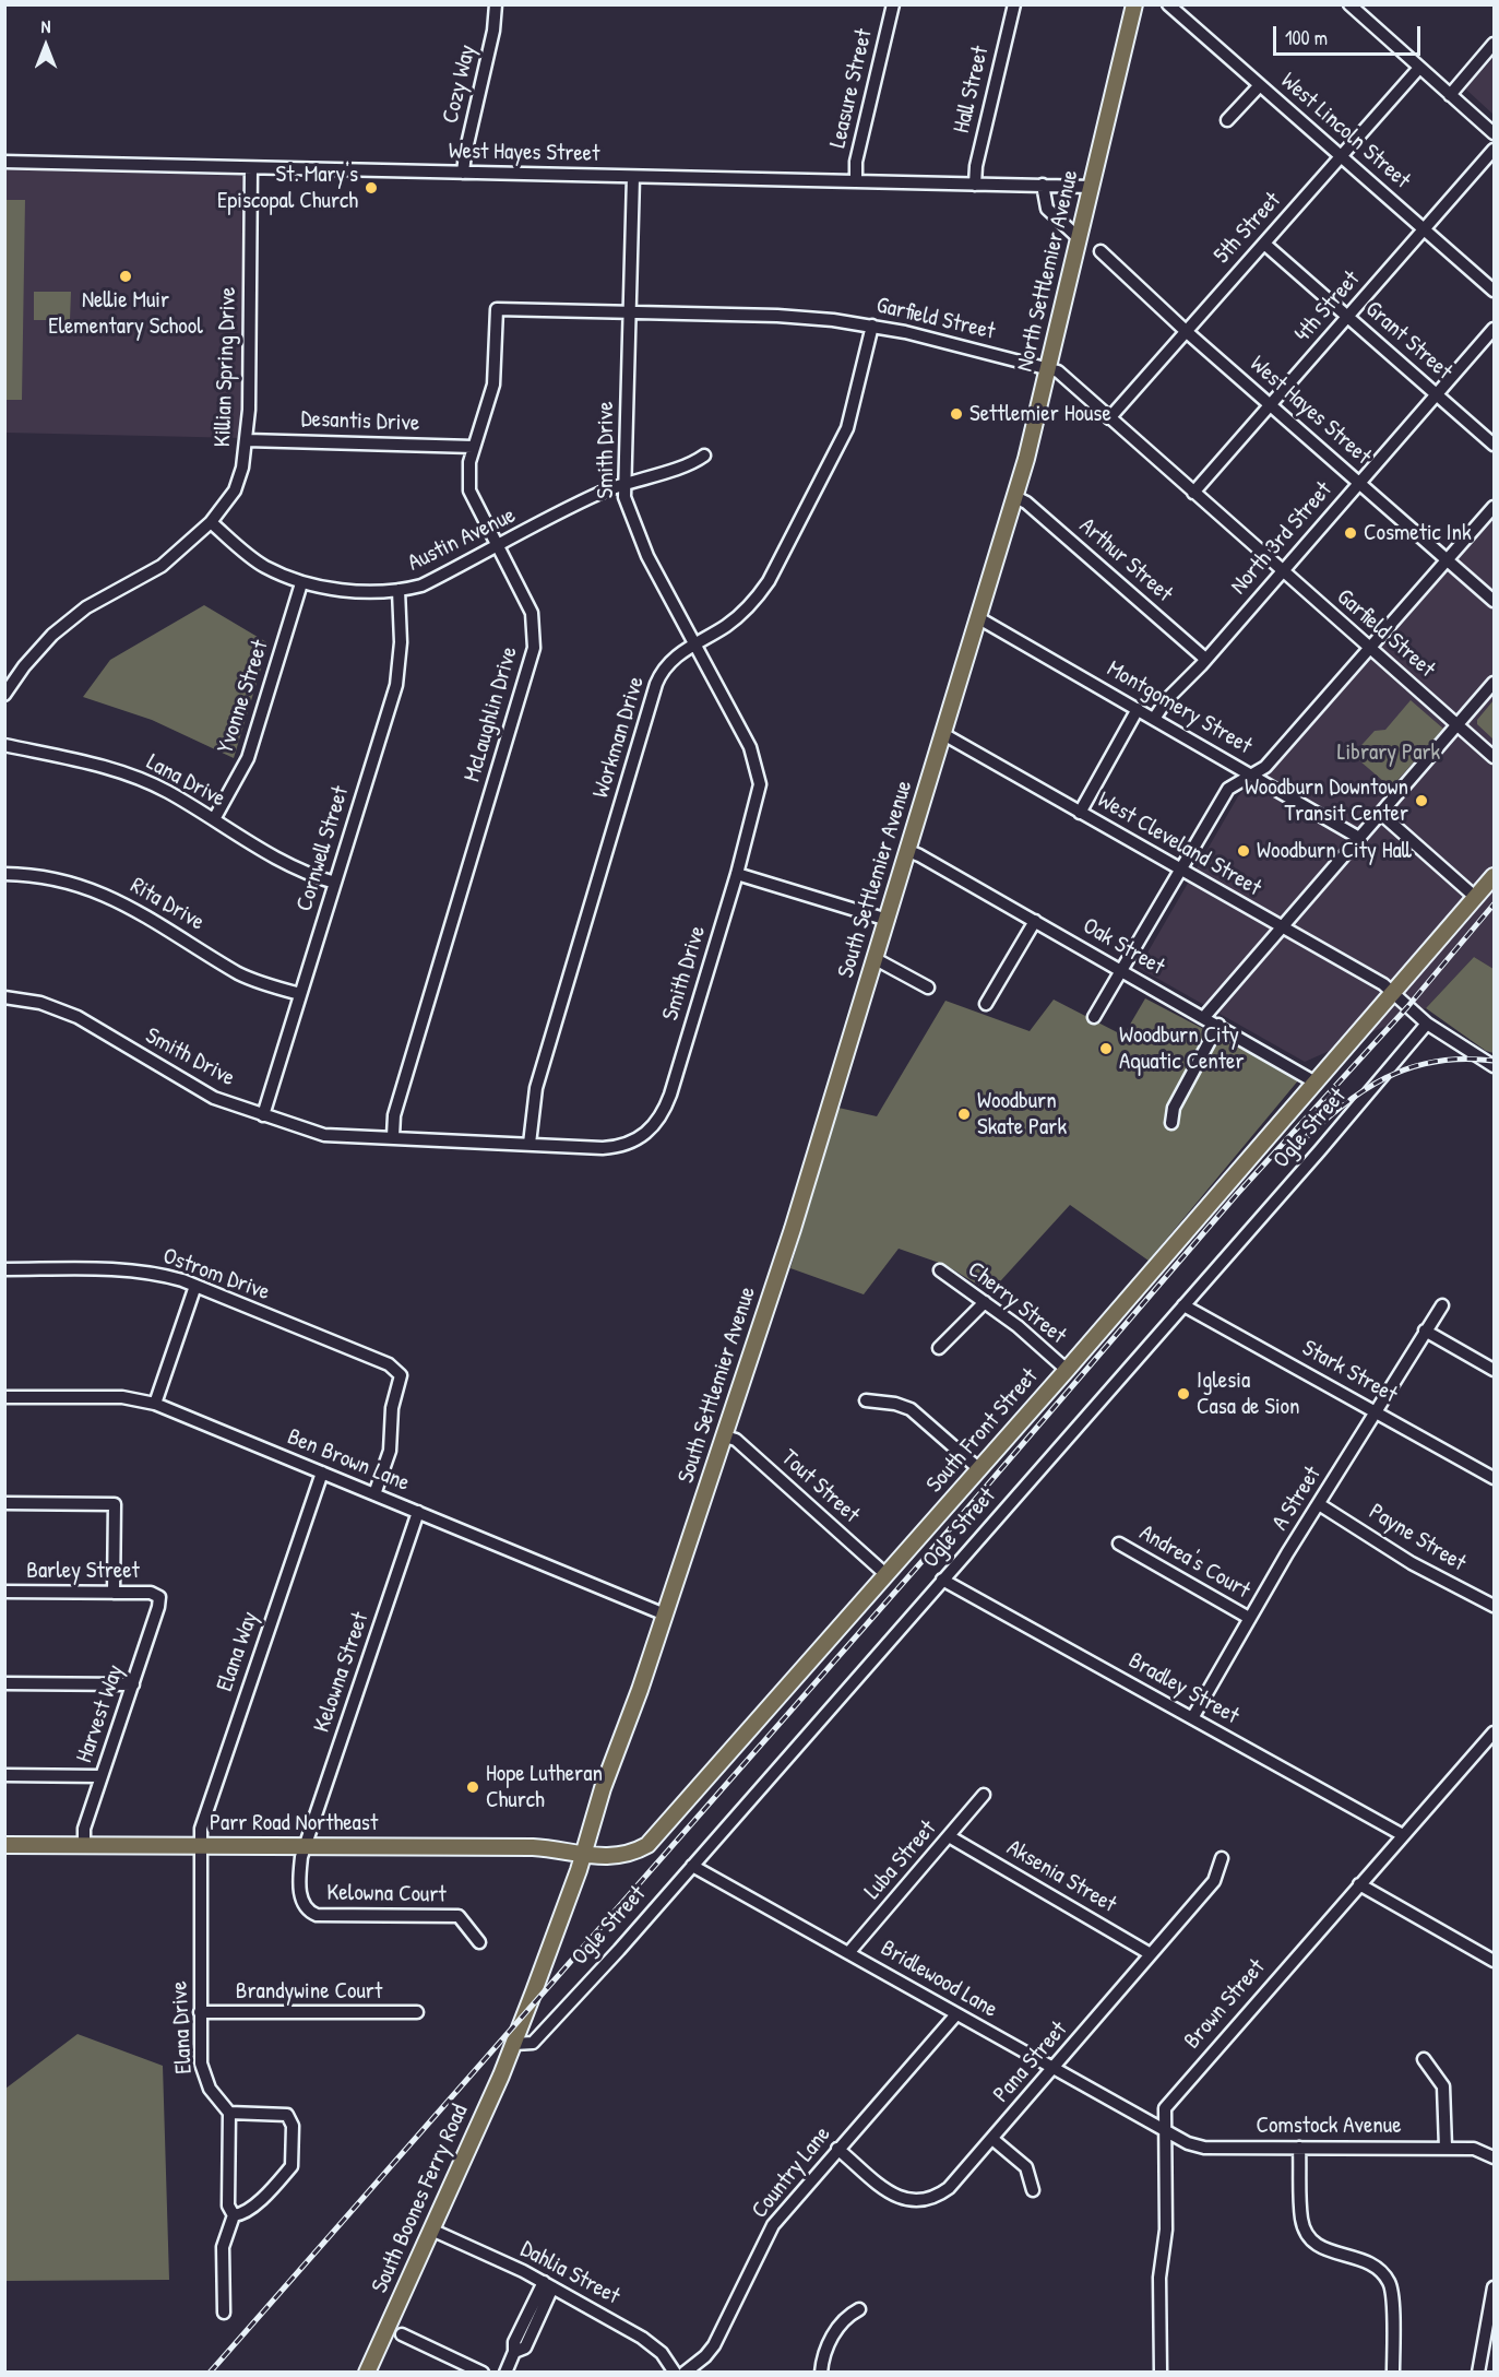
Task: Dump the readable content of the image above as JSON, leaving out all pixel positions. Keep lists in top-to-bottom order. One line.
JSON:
{"streets":{"main road":["North Settlemier Avenue","South Settlemier Avenue","South Front Street","Parr Road Northeast","South Boones Ferry Road"],"street":["Cozy Way","Leasure Street","Hall Street","West Lincoln Street","West Hayes Street","5th Street","4th Street","Garfield Street","Grant Street","Killian Spring Drive","Desantis Drive","Smith Drive","North 3rd Street","Austin Avenue","Arthur Street","Yvonne Street","Montgomery Street","McLaughlin Drive","Workman Drive","Lana Drive","West Cleveland Street","Cornwell Street","Rita Drive","Oak Street","Ogle Street","Ostrom Drive","Cherry Street","Stark Street","Ben Brown Lane","Tout Street","A Street","Payne Street","Andrea's Court","Barley Street","Elana Way","Kelowna Street","Bradley Street","Harvest Way","Luba Street","Aksenia Street","Kelowna Court","Bridlewood Lane","Brandywine Court","Brown Street","Elana Drive","Pana Street","Comstock Avenue","Country Lane","Dahlia Street"]},"crossings":[["Cozy Way","West Hayes Street"],["Leasure Street","West Hayes Street"],["Hall Street","West Hayes Street"],["West Lincoln Street","5th Street"],["West Lincoln Street","4th Street"],["West Hayes Street","5th Street"],["West Hayes Street","North Settlemier Avenue"],["West Hayes Street","4th Street"],["West Hayes Street","Killian Spring Drive"],["West Hayes Street","Smith Drive"],["West Hayes Street","North 3rd Street"],["5th Street","Garfield Street"],["5th Street","Grant Street"],["North Settlemier Avenue","Garfield Street"],["North Settlemier Avenue","Arthur Street"],["North Settlemier Avenue","Montgomery Street"],["North Settlemier Avenue","West Cleveland Street"],["North Settlemier Avenue","South Settlemier Avenue"],["4th Street","Garfield Street"],["4th Street","Grant Street"],["Garfield Street","Smith Drive"],["Garfield Street","North 3rd Street"],["Garfield Street","McLaughlin Drive"],["Garfield Street","Workman Drive"],["Grant Street","North 3rd Street"],["Killian Spring Drive","Desantis Drive"],["Killian Spring Drive","Austin Avenue"],["Desantis Drive","McLaughlin Drive"],["Smith Drive","Austin Avenue"],["Smith Drive","McLaughlin Drive"],["Smith Drive","Workman Drive"],["Smith Drive","Cornwell Street"],["North 3rd Street","Arthur Street"],["North 3rd Street","Montgomery Street"],["Austin Avenue","Yvonne Street"],["Austin Avenue","McLaughlin Drive"],["Austin Avenue","Cornwell Street"],["Yvonne Street","Lana Drive"],["Lana Drive","Cornwell Street"],["West Cleveland Street","South Settlemier Avenue"],["West Cleveland Street","Ogle Street"],["West Cleveland Street","South Front Street"],["Cornwell Street","Rita Drive"],["South Settlemier Avenue","Oak Street"],["South Settlemier Avenue","Ogle Street"],["South Settlemier Avenue","South Front Street"],["South Settlemier Avenue","Ben Brown Lane"],["South Settlemier Avenue","Tout Street"],["South Settlemier Avenue","Parr Road Northeast"],["South Settlemier Avenue","South Boones Ferry Road"],["Oak Street","South Front Street"],["Ogle Street","Stark Street"],["Ogle Street","Bradley Street"],["Ogle Street","Bridlewood Lane"],["Ogle Street","South Boones Ferry Road"],["Ostrom Drive","Ben Brown Lane"],["Cherry Street","South Front Street"],["Stark Street","A Street"],["South Front Street","Tout Street"],["South Front Street","Parr Road Northeast"],["Ben Brown Lane","Elana Way"],["Ben Brown Lane","Kelowna Street"],["A Street","Payne Street"],["A Street","Andrea's Court"],["A Street","Bradley Street"],["Barley Street","Harvest Way"],["Elana Way","Parr Road Northeast"],["Elana Way","Elana Drive"],["Kelowna Street","Parr Road Northeast"],["Kelowna Street","Kelowna Court"],["Bradley Street","Brown Street"],["Harvest Way","Parr Road Northeast"],["Parr Road Northeast","Kelowna Court"],["Parr Road Northeast","Elana Drive"],["Luba Street","Aksenia Street"],["Luba Street","Bridlewood Lane"],["Aksenia Street","Pana Street"],["Bridlewood Lane","Brown Street"],["Bridlewood Lane","Pana Street"],["Bridlewood Lane","Comstock Avenue"],["Bridlewood Lane","Country Lane"],["Brandywine Court","Elana Drive"],["Brown Street","Comstock Avenue"],["Pana Street","Country Lane"],["South Boones Ferry Road","Dahlia Street"]],"parks":["Library Park"],"places":["St. Mary's Episcopal Church","Nellie Muir Elementary School","Settlemier House","Cosmetic Ink","Woodburn Downtown Transit Center","Woodburn City Hall","Woodburn City Aquatic Center","Woodburn Skate Park","Iglesia Casa de Sion","Hope Lutheran Church"],"scale_bar":"100 m","north":"top"}
